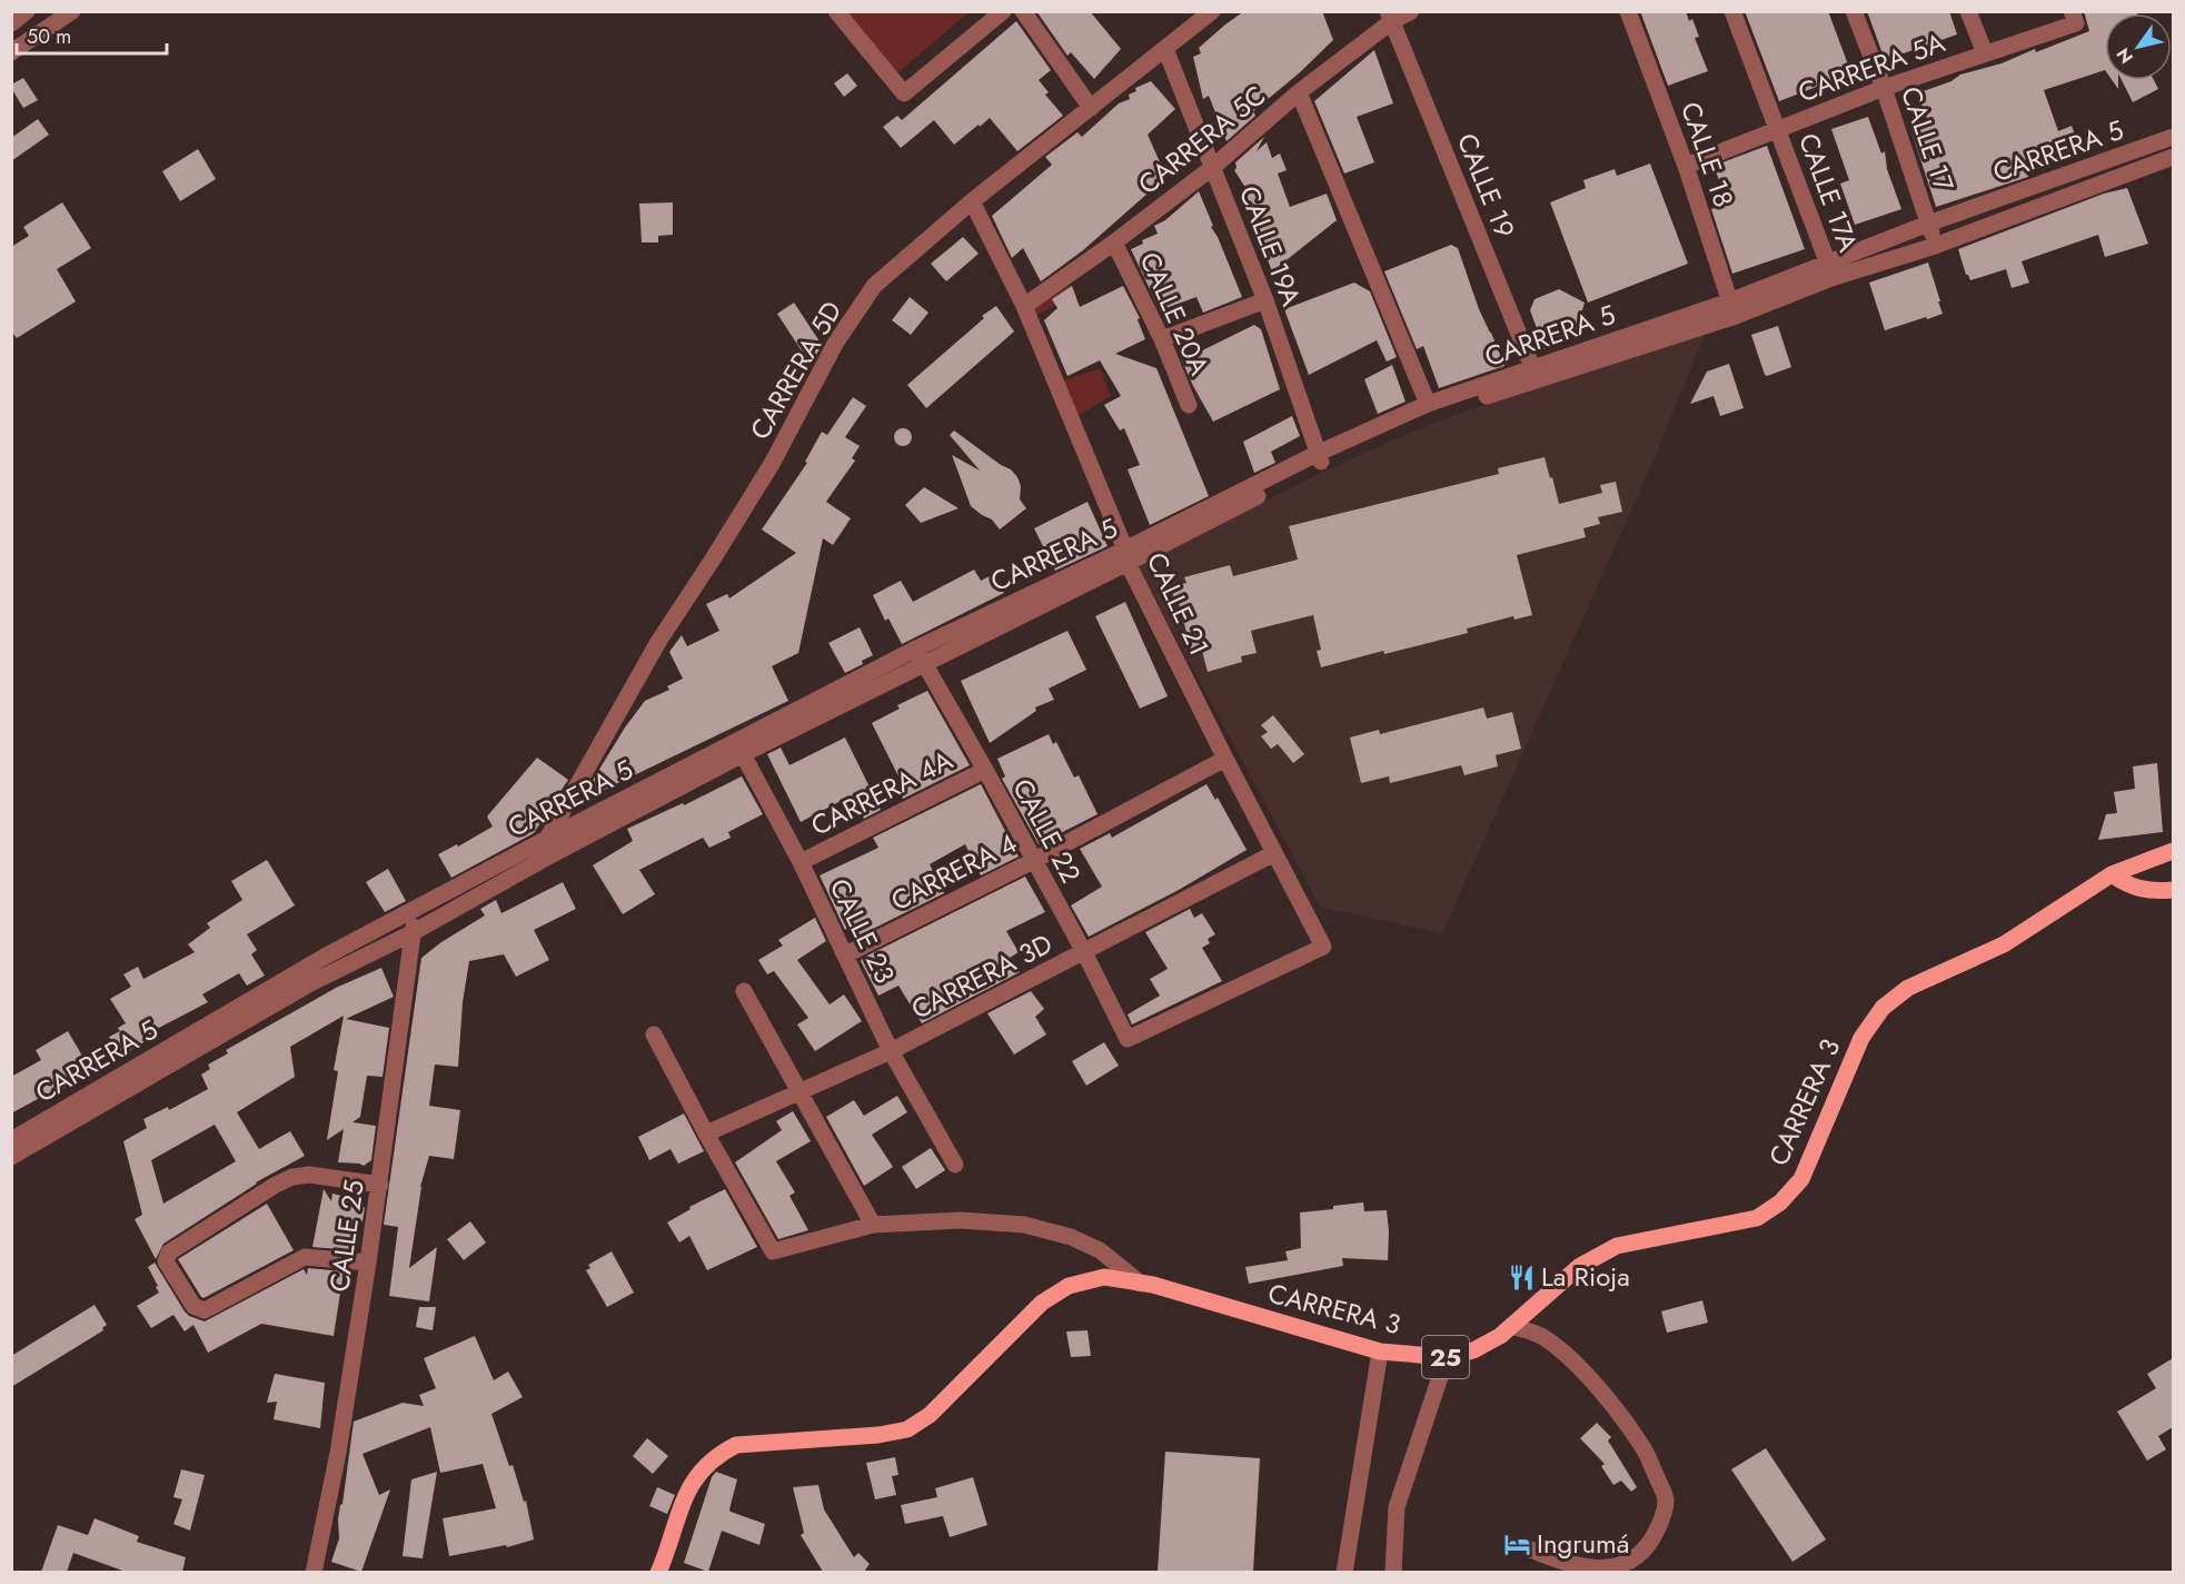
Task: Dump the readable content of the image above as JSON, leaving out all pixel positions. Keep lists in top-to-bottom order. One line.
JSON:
{"streets":{"main road":["CARRERA 3","25"],"street":["CARRERA 5A","CALLE 17","CARRERA 5C","CARRERA 5","CALLE 18","CALLE 19","CALLE 17A","CALLE 19A","CALLE 20A","CARRERA 5D","CALLE 21","CARRERA 4A","CALLE 22","CARRERA 4","CALLE 23","CARRERA 3D","CALLE 25"]},"crossings":[["CARRERA 5A","CALLE 17"],["CARRERA 5A","CALLE 18"],["CARRERA 5A","CALLE 17A"],["CALLE 17","CARRERA 5"],["CARRERA 5C","CALLE 19"],["CARRERA 5C","CALLE 19A"],["CARRERA 5C","CALLE 20A"],["CARRERA 5C","CALLE 21"],["CARRERA 5","CALLE 18"],["CARRERA 5","CALLE 19"],["CARRERA 5","CALLE 17A"],["CARRERA 5","CALLE 19A"],["CARRERA 5","CARRERA 5D"],["CARRERA 5","CALLE 21"],["CARRERA 5","CALLE 22"],["CARRERA 5","CALLE 23"],["CARRERA 5","CALLE 25"],["CALLE 19A","CARRERA 5D"],["CARRERA 5D","CALLE 21"],["CALLE 21","CALLE 22"],["CALLE 21","CARRERA 4"],["CALLE 21","CARRERA 3D"],["CARRERA 4A","CALLE 22"],["CARRERA 4A","CALLE 23"],["CALLE 22","CARRERA 4"],["CALLE 22","CARRERA 3D"],["CARRERA 4","CALLE 23"],["CALLE 23","CARRERA 3D"]],"places":{"restaurant":["La Rioja"],"hotel":["Ingrumá"]},"scale_bar":"50 m","north":"bottom left"}
